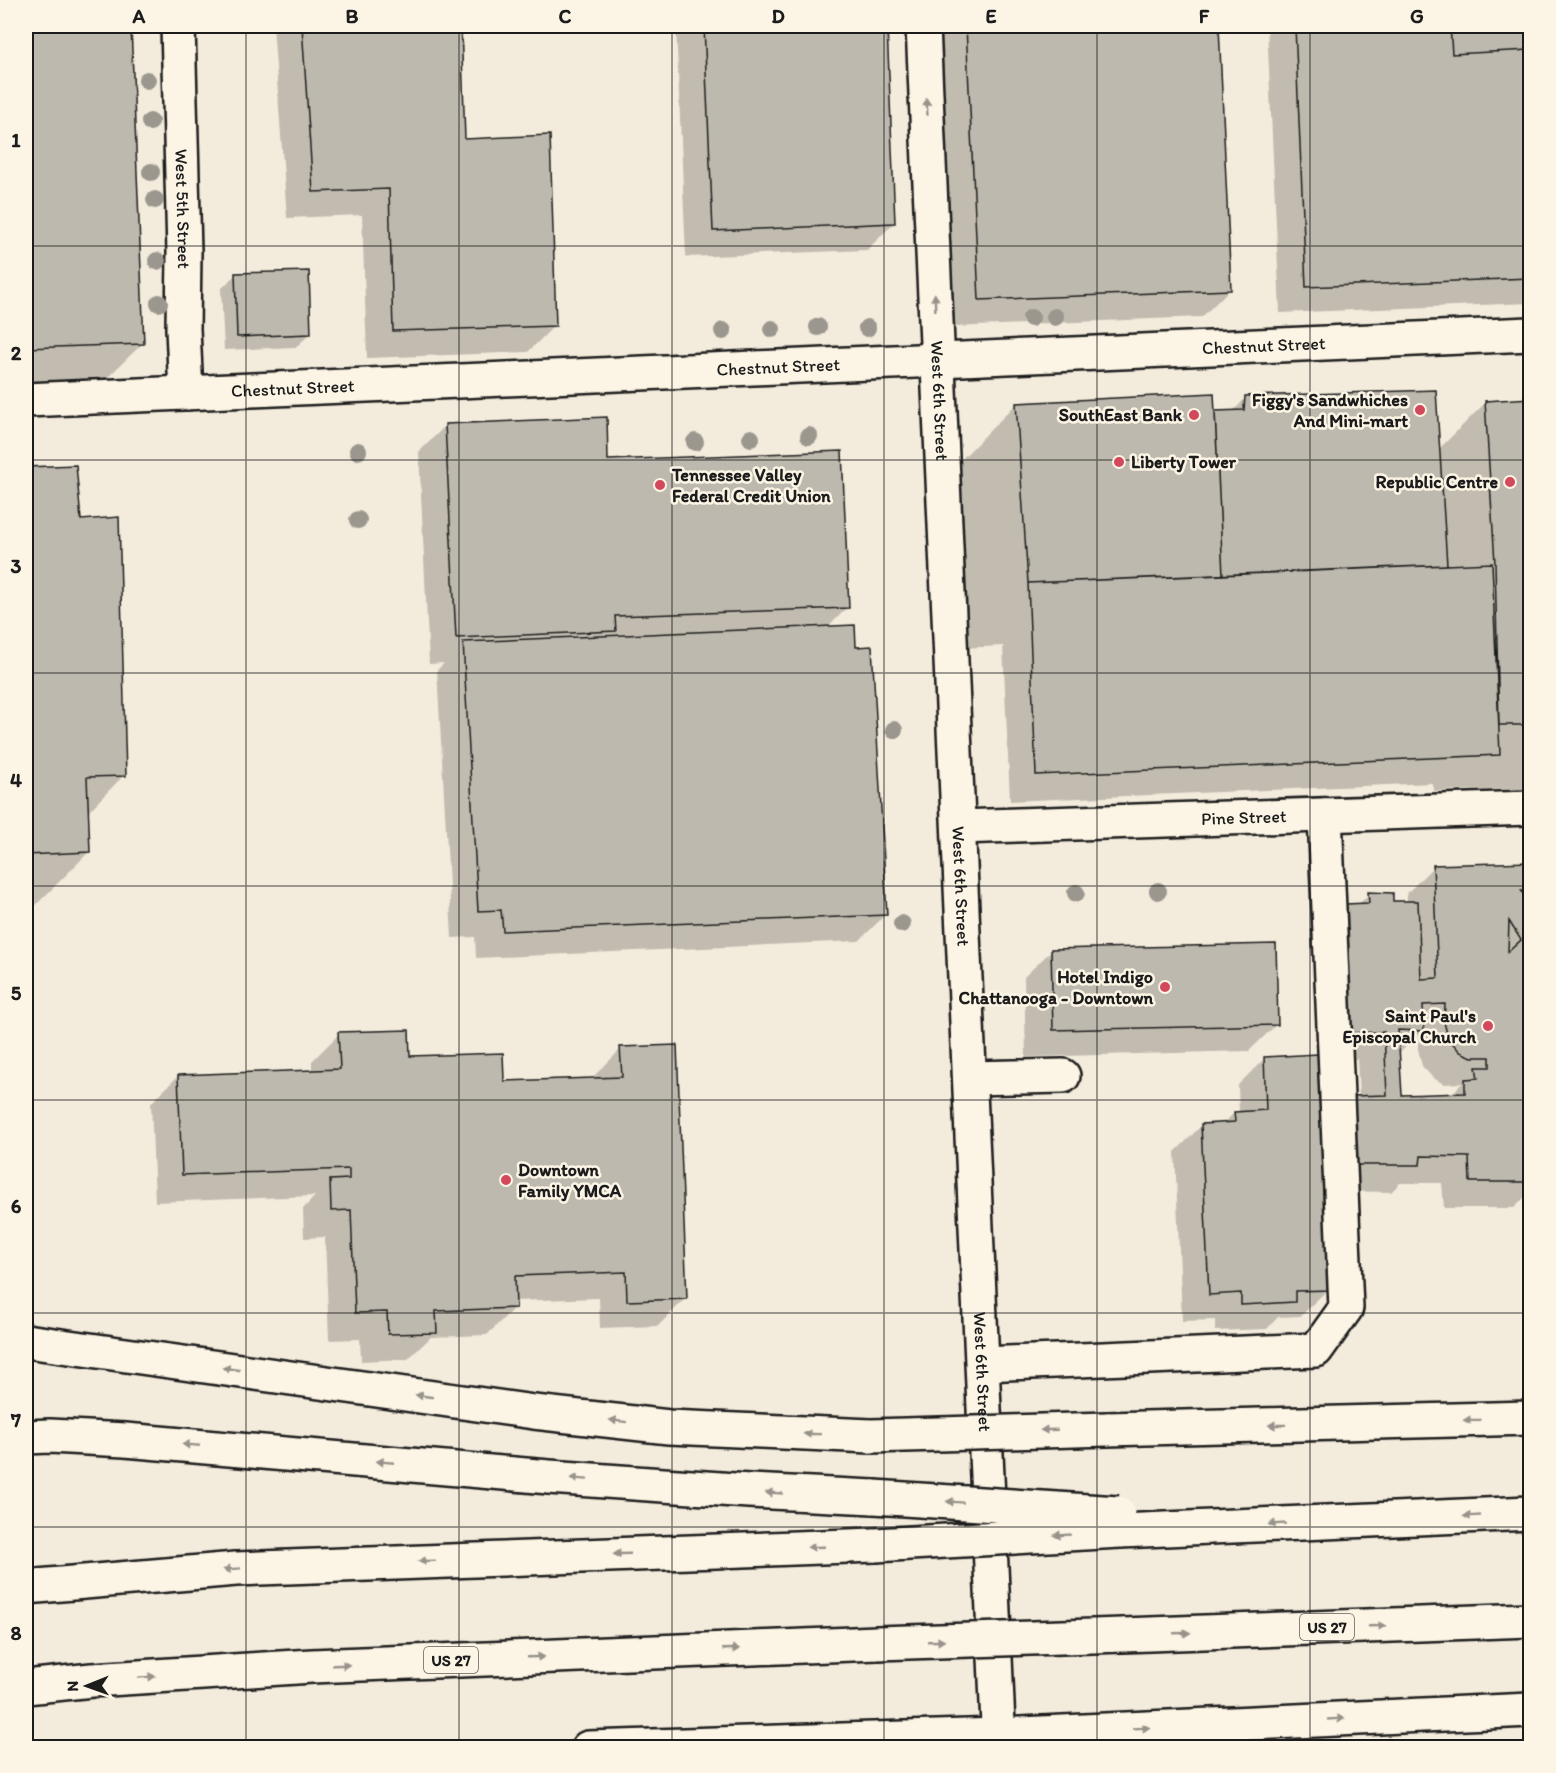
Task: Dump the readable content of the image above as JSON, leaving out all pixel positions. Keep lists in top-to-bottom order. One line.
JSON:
{"streets":{"main road":["West 5th Street","Chestnut Street","West 6th Street","Pine Street","US 27"]},"crossings":[["West 5th Street","Chestnut Street"],["Chestnut Street","West 6th Street"],["West 6th Street","Pine Street"]],"places":["Figgy's Sandwhiches And Mini-mart","SouthEast Bank","Liberty Tower","Republic Centre","Tennessee Valley Federal Credit Union","Hotel Indigo Chattanooga - Downtown","Saint Paul's Episcopal Church","Downtown Family YMCA"],"north":"left","grid":{"columns":["A","B","C","D","E","F","G"],"rows":["1","2","3","4","5","6","7","8"]}}
